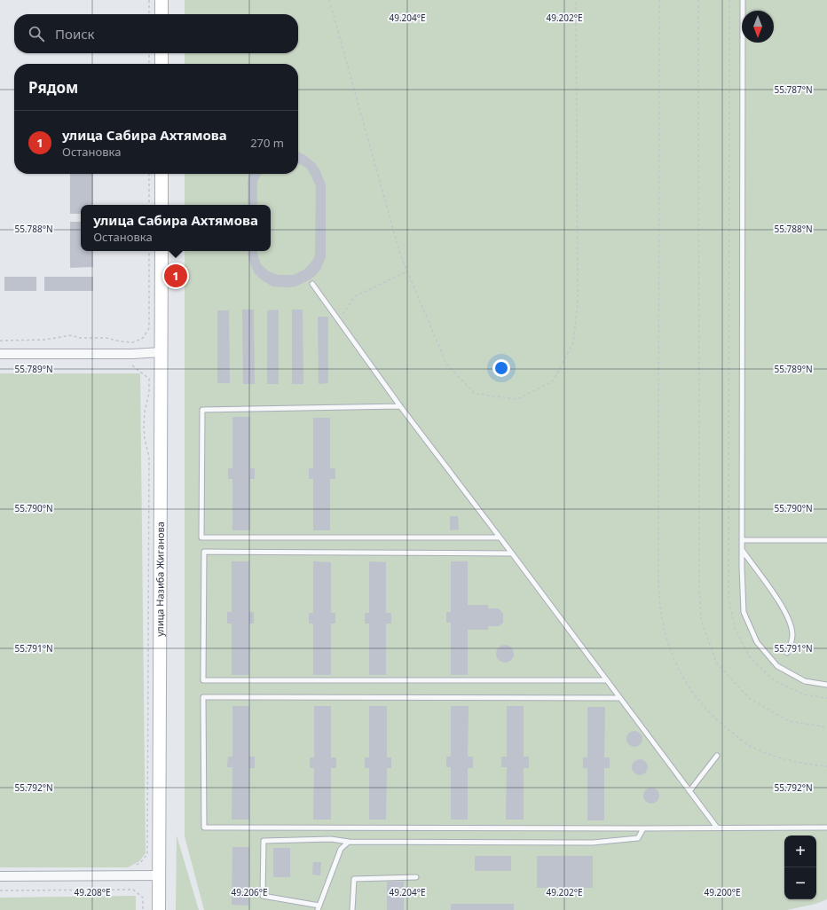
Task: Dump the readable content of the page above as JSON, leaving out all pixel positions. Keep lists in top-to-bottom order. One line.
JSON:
{"streets":{"street":["улица Назиба Жиганова"]},"north":"bottom","page":{"search":"Поиск","heading":"Рядом","list":[{"mark":"1","name":"улица Сабира Ахтямова","note":"Остановка","value":"270 m"}],"popup":["улица Сабира Ахтямова","Остановка"],"pins":"1","map_buttons":["+","−"]},"coordinates":["49.204°E","49.202°E","55.787°N","55.788°N","55.789°N","55.790°N","55.791°N","55.792°N","49.208°E","49.206°E","49.200°E"]}
